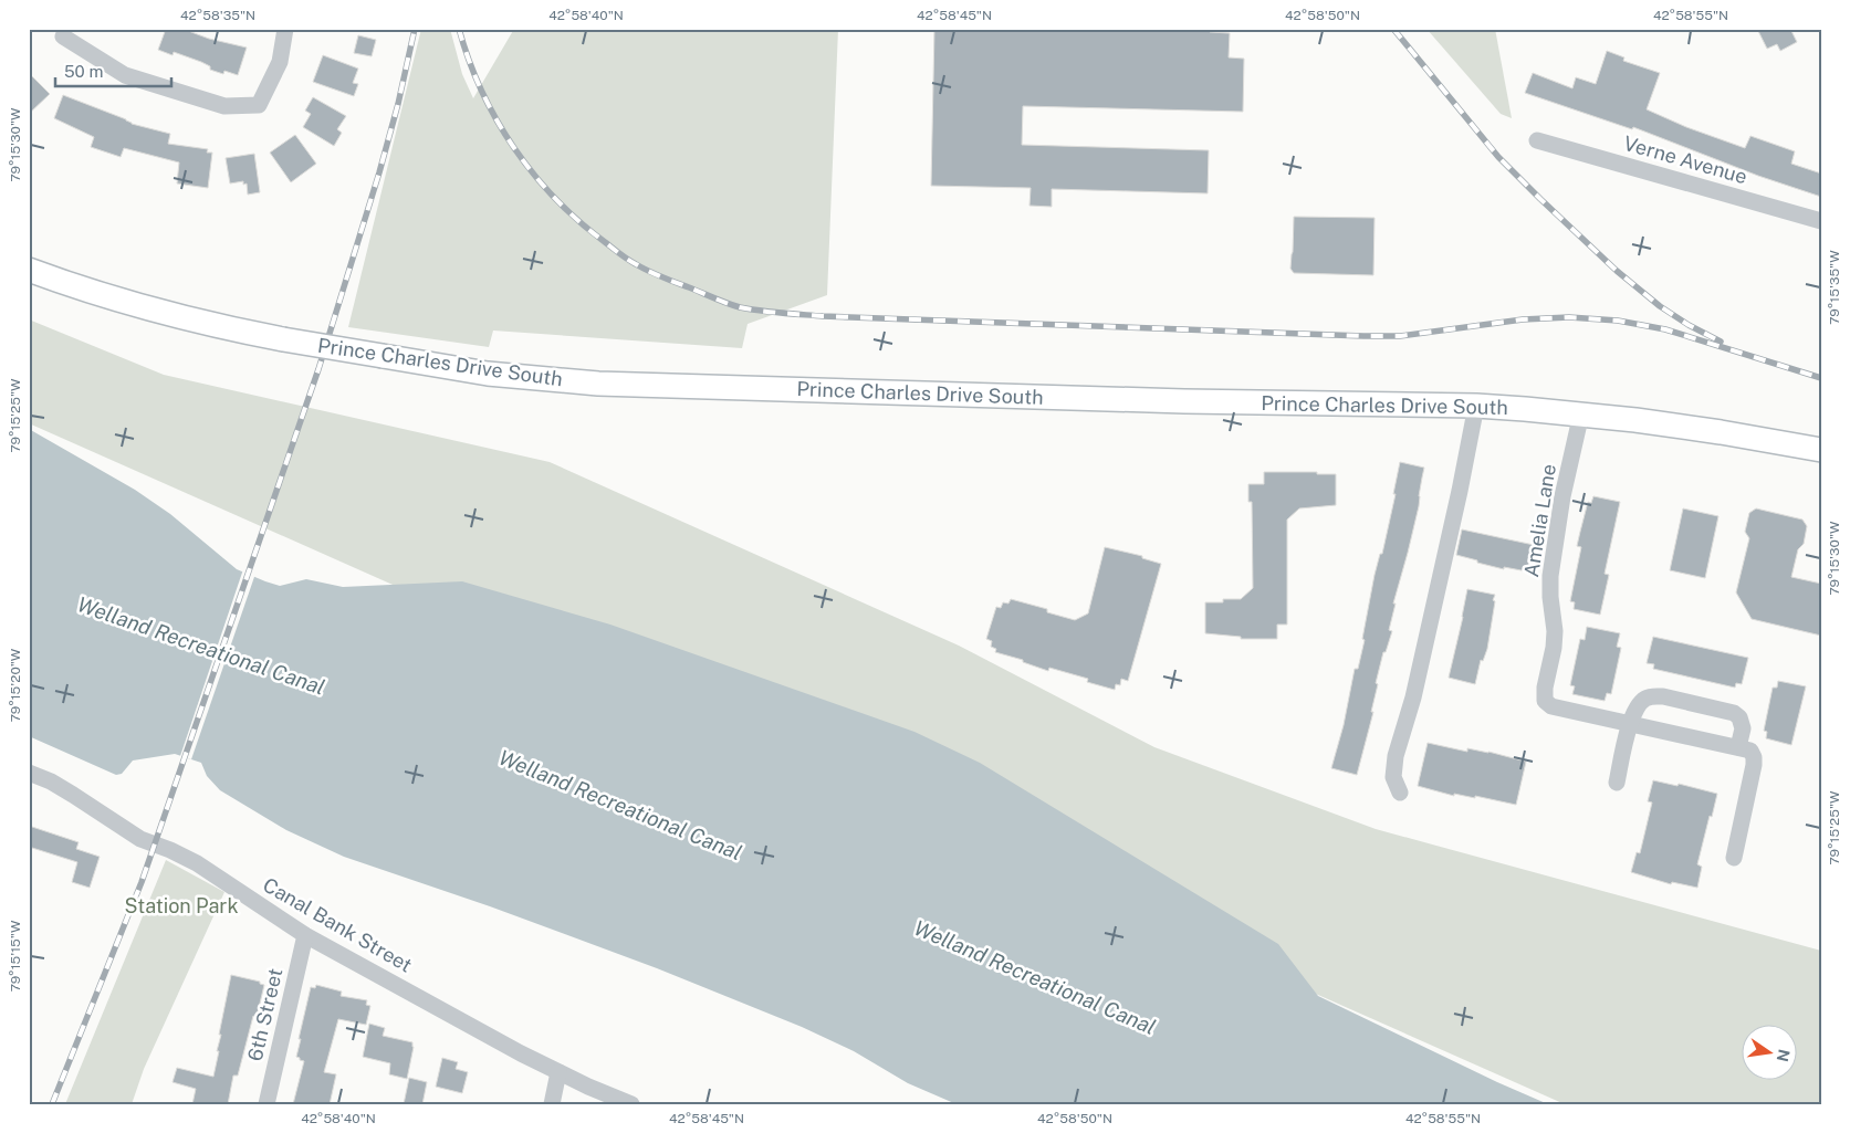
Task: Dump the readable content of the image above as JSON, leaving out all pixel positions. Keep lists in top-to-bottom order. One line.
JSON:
{"streets":{"main road":["Prince Charles Drive South"],"street":["Verne Avenue","Amelia Lane","Canal Bank Street","6th Street"]},"crossings":[["Prince Charles Drive South","Amelia Lane"],["Canal Bank Street","6th Street"]],"water":["Welland Recreational Canal"],"parks":["Station Park"],"scale_bar":"50 m","north":"right","coordinates":["42°58'35\"N","42°58'40\"N","42°58'45\"N","42°58'50\"N","42°58'55\"N","79°15'30\"W","79°15'35\"W","79°15'25\"W","79°15'20\"W","79°15'15\"W"]}
